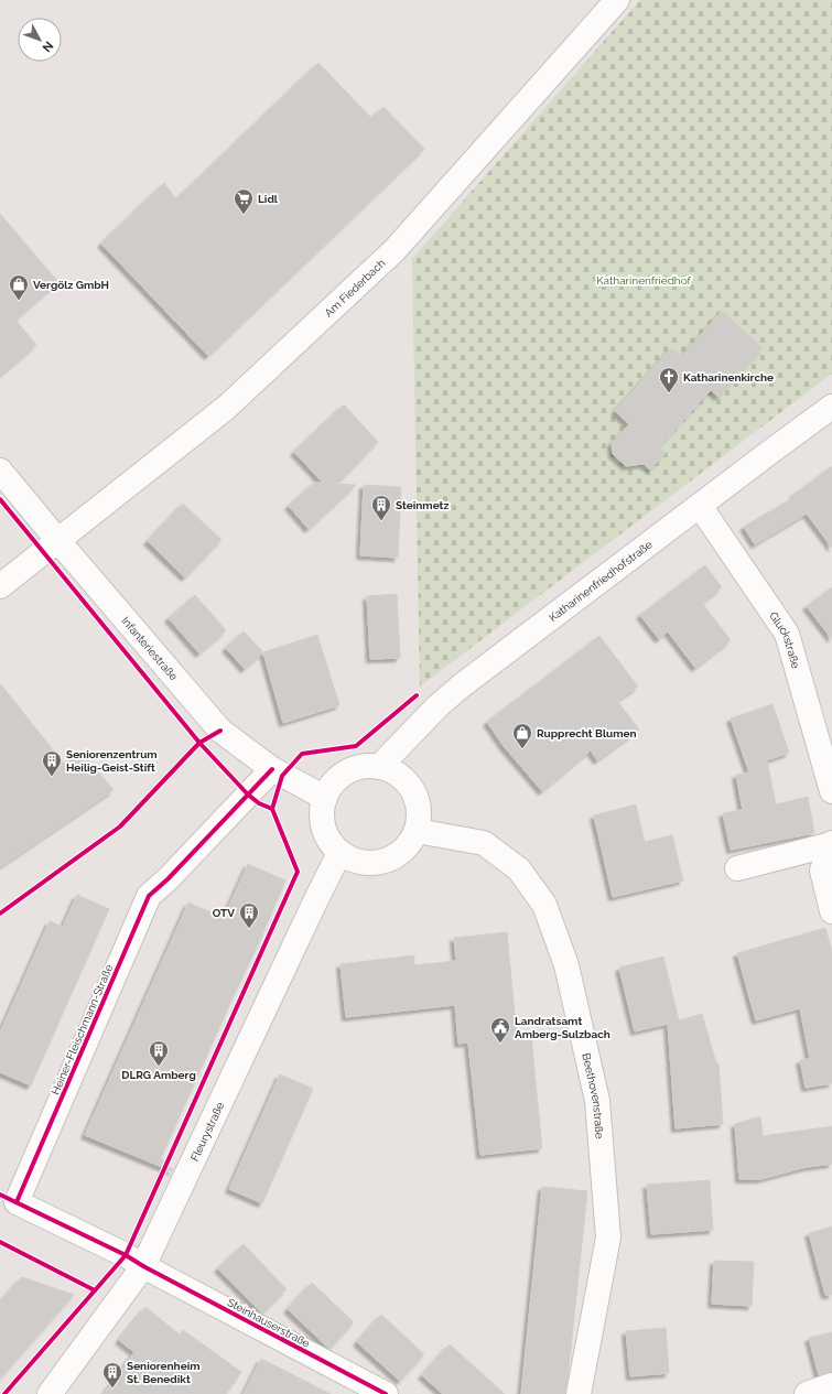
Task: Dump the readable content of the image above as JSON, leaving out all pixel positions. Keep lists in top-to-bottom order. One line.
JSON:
{"streets":{"street":["Am Fiederbach","Katharinenfriedhofstraße","Gluckstraße","Infanteriestraße","Heiner-Fleischmann-Straße","Beethovenstraße","Fleurystraße","Steinhauserstraße"]},"crossings":[["Am Fiederbach","Infanteriestraße"],["Katharinenfriedhofstraße","Gluckstraße"],["Katharinenfriedhofstraße","Infanteriestraße"],["Katharinenfriedhofstraße","Beethovenstraße"],["Katharinenfriedhofstraße","Fleurystraße"],["Infanteriestraße","Heiner-Fleischmann-Straße"],["Infanteriestraße","Beethovenstraße"],["Infanteriestraße","Fleurystraße"],["Heiner-Fleischmann-Straße","Fleurystraße"],["Heiner-Fleischmann-Straße","Steinhauserstraße"],["Beethovenstraße","Fleurystraße"],["Fleurystraße","Steinhauserstraße"]],"parks":["Katharinenfriedhof"],"places":{"supermarket":["Lidl"],"shop":["Vergölz GmbH","Rupprecht Blumen"],"church":["Katharinenkirche"],"building":["Steinmetz","Seniorenzentrum Heilig-Geist-Stift","OTV","DLRG Amberg","Seniorenheim St. Benedikt"],"public building":["Landratsamt Amberg-Sulzbach"]},"north":"bottom right"}
